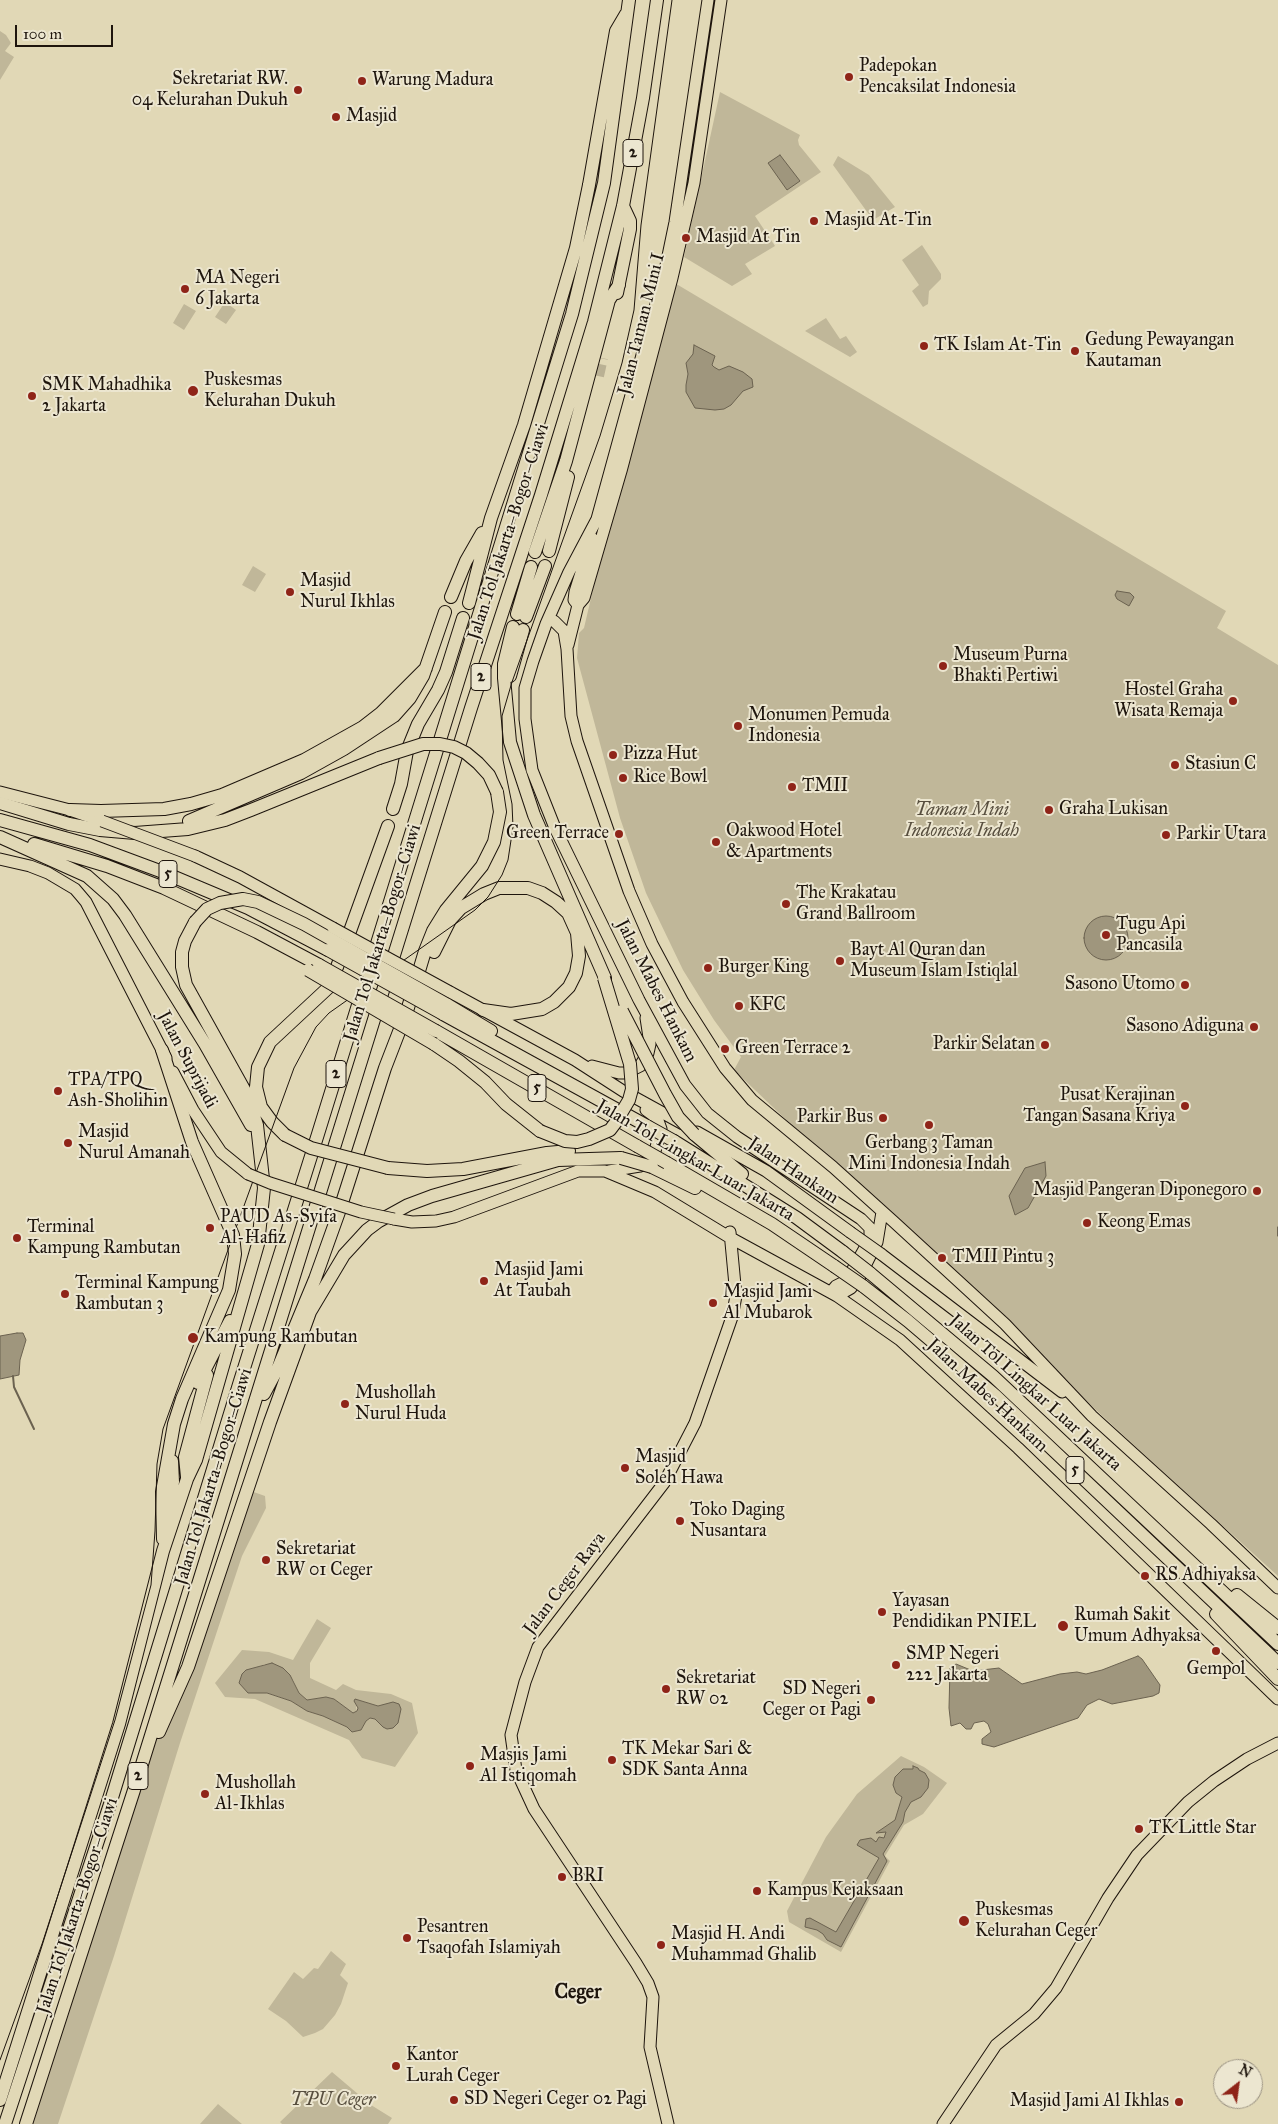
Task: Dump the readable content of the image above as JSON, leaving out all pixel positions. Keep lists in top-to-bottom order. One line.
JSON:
{"streets":{"highway":["2","Jalan Tol Jakarta–Bogor–Ciawi","5","Jalan Tol Lingkar Luar Jakarta"],"main road":["Jalan Taman Mini I","Jalan Mabes Hankam","Jalan Suprijadi","Jalan Hankam","Jalan Ceger Raya"]},"crossings":[["Jalan Taman Mini I","Jalan Mabes Hankam"],["Jalan Mabes Hankam","Jalan Suprijadi"],["Jalan Mabes Hankam","Jalan Hankam"],["Jalan Mabes Hankam","Jalan Ceger Raya"],["Jalan Tol Lingkar Luar Jakarta","Jalan Hankam"]],"districts":["Ceger"],"parks":["Taman Mini Indonesia Indah","TPU Ceger"],"places":["Padepokan Pencaksilat Indonesia","Warung Madura","Sekretariat RW. 04 Kelurahan Dukuh","Masjid","Masjid At-Tin","Masjid At Tin","MA Negeri 6 Jakarta","TK Islam At-Tin","Gedung Pewayangan Kautaman","Puskesmas Kelurahan Dukuh","SMK Mahadhika 2 Jakarta","Masjid Nurul Ikhlas","Museum Purna Bhakti Pertiwi","Hostel Graha Wisata Remaja","Monumen Pemuda Indonesia","Pizza Hut","Stasiun C","Rice Bowl","TMII","Graha Lukisan","Green Terrace","Parkir Utara","Oakwood Hotel & Apartments","The Krakatau Grand Ballroom","Tugu Api Pancasila","Bayt Al Quran dan Museum Islam Istiqlal","Burger King","Sasono Utomo","KFC","Sasono Adiguna","Parkir Selatan","Green Terrace 2","TPA/TPQ Ash-Sholihin","Pusat Kerajinan Tangan Sasana Kriya","Parkir Bus","Gerbang 3 Taman Mini Indonesia Indah","Masjid Nurul Amanah","Masjid Pangeran Diponegoro","Keong Emas","PAUD As-Syifa Al-Hafiz","Terminal Kampung Rambutan","TMII Pintu 3","Masjid Jami At Taubah","Terminal Kampung Rambutan 3","Masjid Jami Al Mubarok","Kampung Rambutan","Mushollah Nurul Huda","Masjid Soleh Hawa","Toko Daging Nusantara","Sekretariat RW 01 Ceger","RS Adhiyaksa","Yayasan Pendidikan PNIEL","Rumah Sakit Umum Adhyaksa","Gempol","SMP Negeri 222 Jakarta","Sekretariat RW 02","SD Negeri Ceger 01 Pagi","TK Mekar Sari & SDK Santa Anna","Masjis Jami Al Istiqomah","Mushollah Al-Ikhlas","TK Little Star","BRI","Kampus Kejaksaan","Puskesmas Kelurahan Ceger","Pesantren Tsaqofah Islamiyah","Masjid H. Andi Muhammad Ghalib","Kantor Lurah Ceger","SD Negeri Ceger 02 Pagi","Masjid Jami Al Ikhlas"],"scale_bar":"100 m","north":"top right"}
